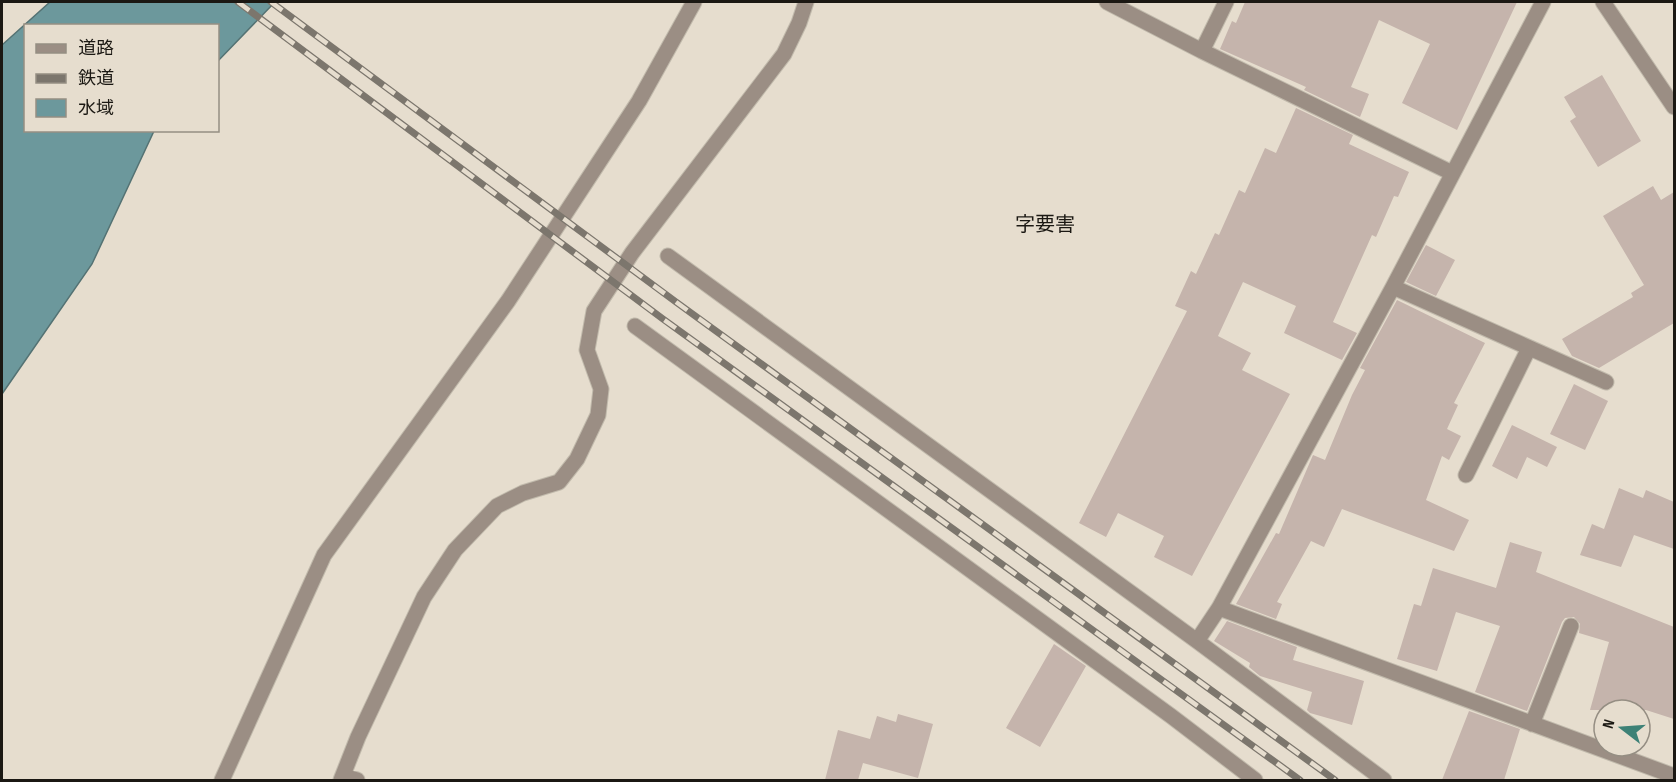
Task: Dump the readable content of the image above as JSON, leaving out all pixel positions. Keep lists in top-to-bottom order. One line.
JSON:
{"districts":["字要害"],"legend":["道路","鉄道","水域"],"north":"left"}
